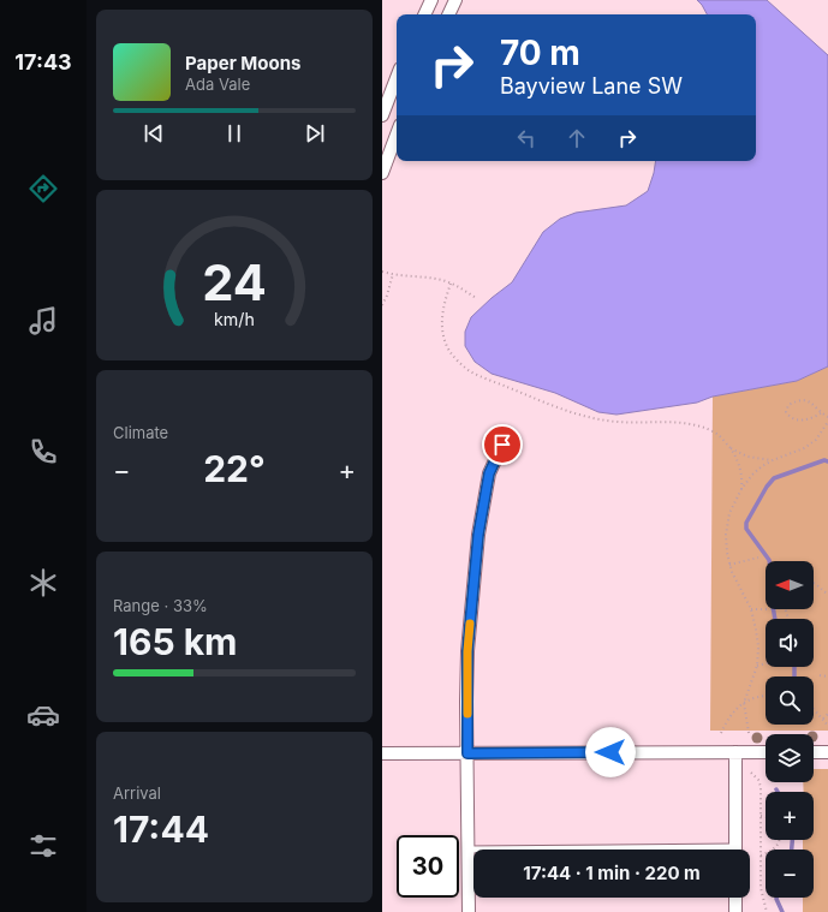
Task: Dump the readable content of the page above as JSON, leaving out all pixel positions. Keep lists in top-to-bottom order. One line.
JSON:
{"north":"left","page":{"tabs":"17:43","turn":["70 m","Bayview Lane SW"],"song":["Paper Moons","Ada Vale"],"tile":["Climate",["Range · 33%","165 km"],["Arrival","17:44"]],"heat":["−","22°","+"],"map_buttons":["+","−"],"limit":"30","trip":"17:44 · 1 min · 220 m","gauge":["24","km/h"]}}
